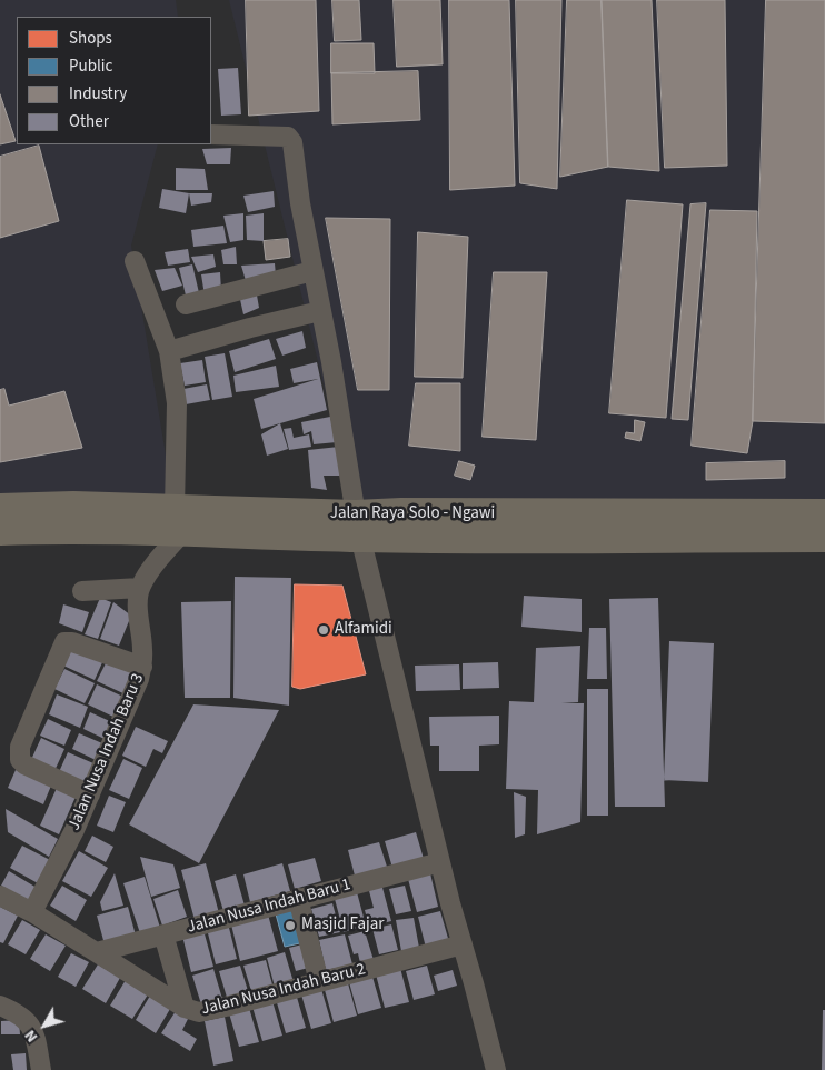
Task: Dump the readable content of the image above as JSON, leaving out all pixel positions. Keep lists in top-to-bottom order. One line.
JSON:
{"streets":{"highway":["Jalan Raya Solo - Ngawi"],"street":["Jalan Nusa Indah Baru 3","Jalan Nusa Indah Baru 1","Jalan Nusa Indah Baru 2"]},"crossings":[["Jalan Raya Solo - Ngawi","Jalan Nusa Indah Baru 3"],["Jalan Nusa Indah Baru 3","Jalan Nusa Indah Baru 2"],["Jalan Nusa Indah Baru 1","Jalan Nusa Indah Baru 2"]],"places":["Alfamidi","Masjid Fajar"],"legend":["Shops","Public","Industry","Other"],"north":"bottom left"}
